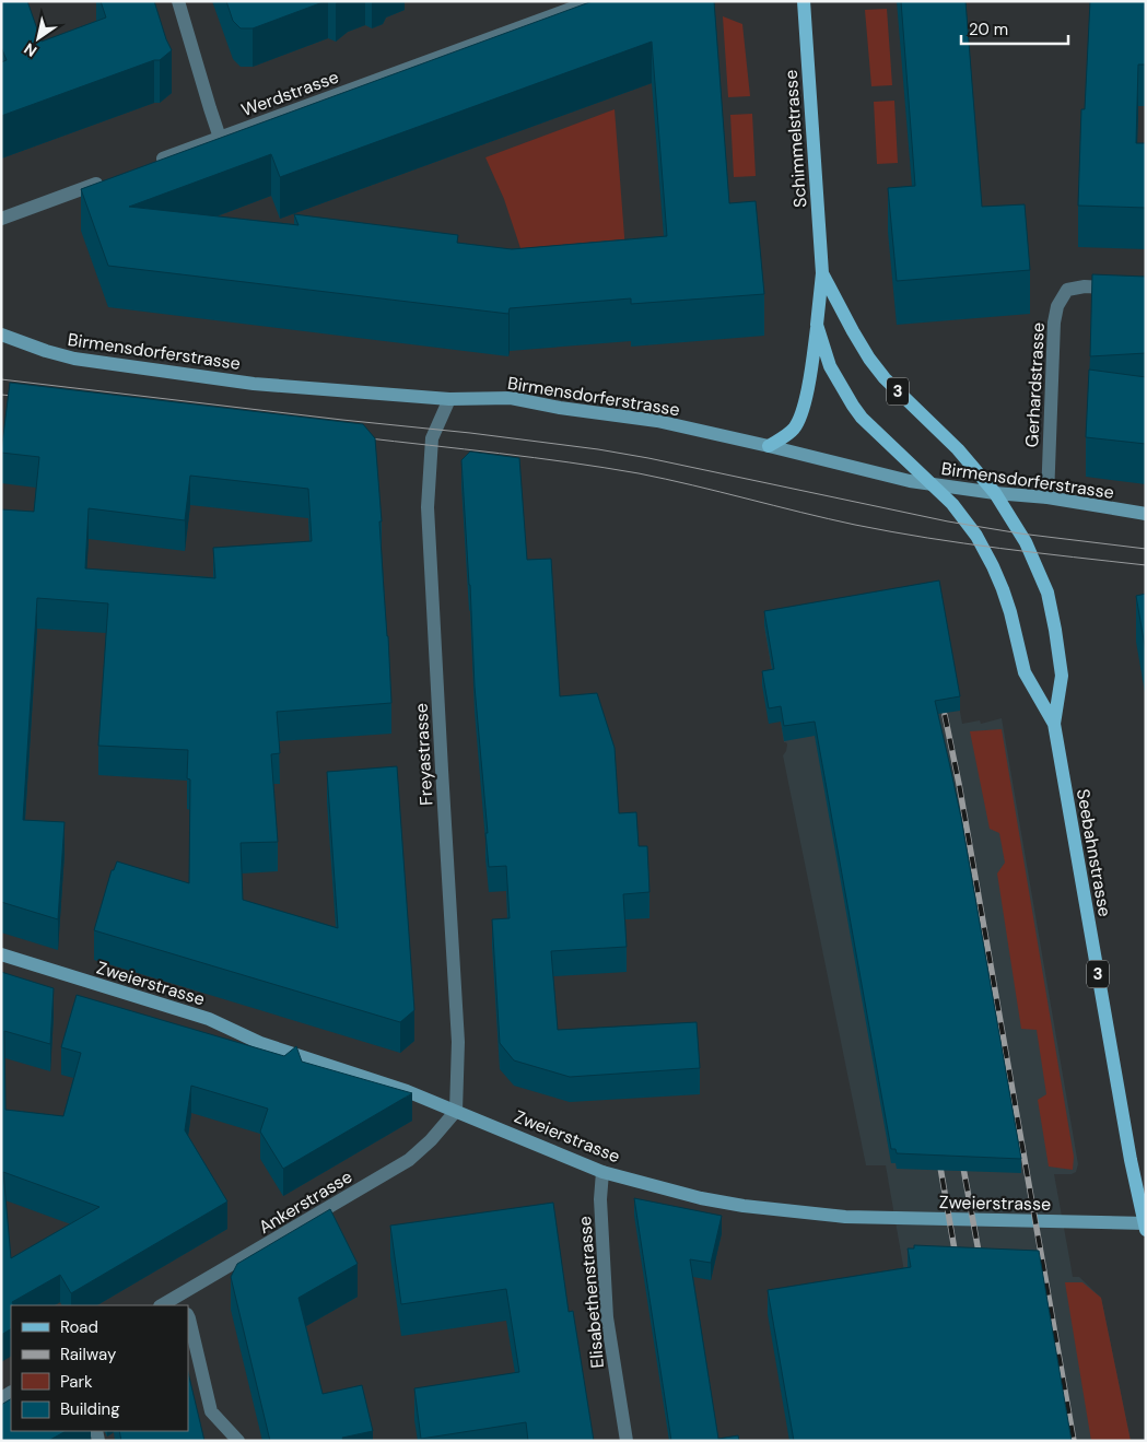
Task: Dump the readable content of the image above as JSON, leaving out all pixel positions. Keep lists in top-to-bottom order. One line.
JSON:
{"streets":{"main road":["Schimmelstrasse","3","Seebahnstrasse"],"street":["Werdstrasse","Birmensdorferstrasse","Gerhardstrasse","Freyastrasse","Zweierstrasse","Ankerstrasse","Elisabethenstrasse"]},"crossings":[["Schimmelstrasse","Birmensdorferstrasse"],["Schimmelstrasse","Seebahnstrasse"],["Birmensdorferstrasse","Gerhardstrasse"],["Birmensdorferstrasse","Freyastrasse"],["Birmensdorferstrasse","Seebahnstrasse"],["Freyastrasse","Zweierstrasse"],["Freyastrasse","Ankerstrasse"],["Seebahnstrasse","Zweierstrasse"],["Zweierstrasse","Ankerstrasse"],["Zweierstrasse","Elisabethenstrasse"]],"legend":["Road","Railway","Park","Building"],"scale_bar":"20 m","north":"bottom left"}
